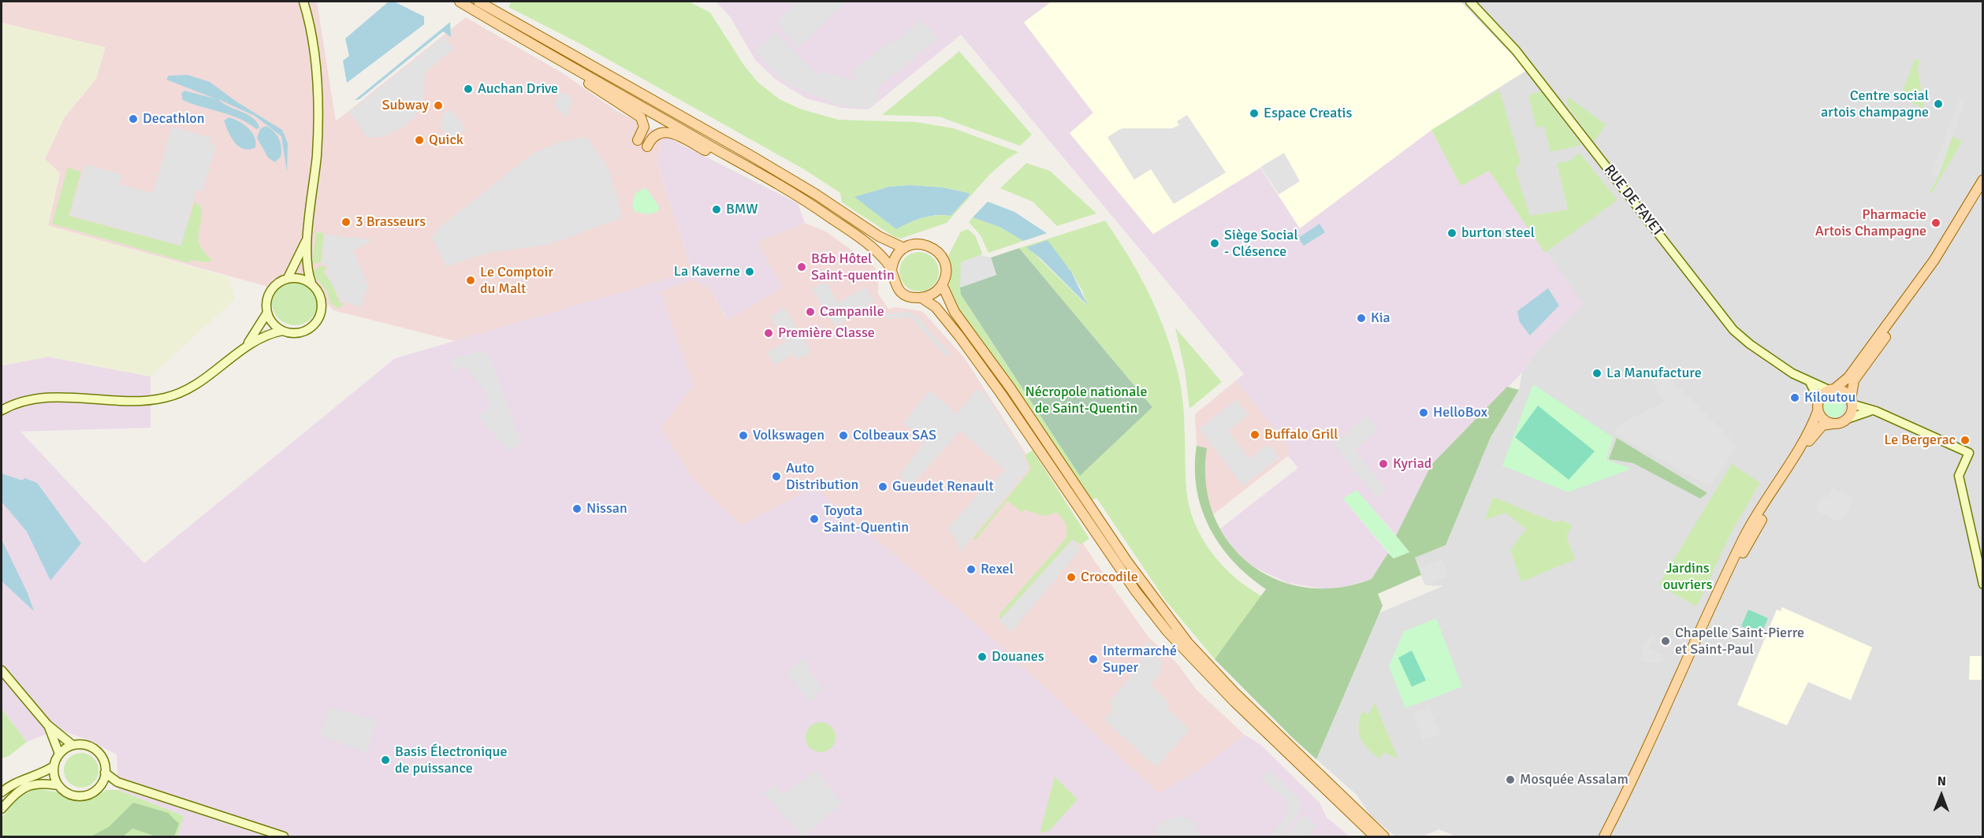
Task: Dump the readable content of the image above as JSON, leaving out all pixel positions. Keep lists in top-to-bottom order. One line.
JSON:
{"streets":{"street":["RUE DE FAYET"]},"parks":["Nécropole nationale de Saint-Quentin","Jardins ouvriers"],"places":["Auchan Drive","Centre social artois champagne","Subway","Espace Creatis","Decathlon","Quick","BMW","3 Brasseurs","Pharmacie Artois Champagne","burton steel","Siège Social - Clésence","B&b Hôtel Saint-quentin","La Kaverne","Le Comptoir du Malt","Campanile","Kia","Première Classe","La Manufacture","Kiloutou","HelloBox","Buffalo Grill","Volkswagen","Colbeaux SAS","Le Bergerac","Kyriad","Auto Distribution","Gueudet Renault","Nissan","Toyota Saint-Quentin","Rexel","Crocodile","Chapelle Saint-Pierre et Saint-Paul","Douanes","Intermarché Super","Basis Électronique de puissance","Mosquée Assalam"],"north":"top"}
